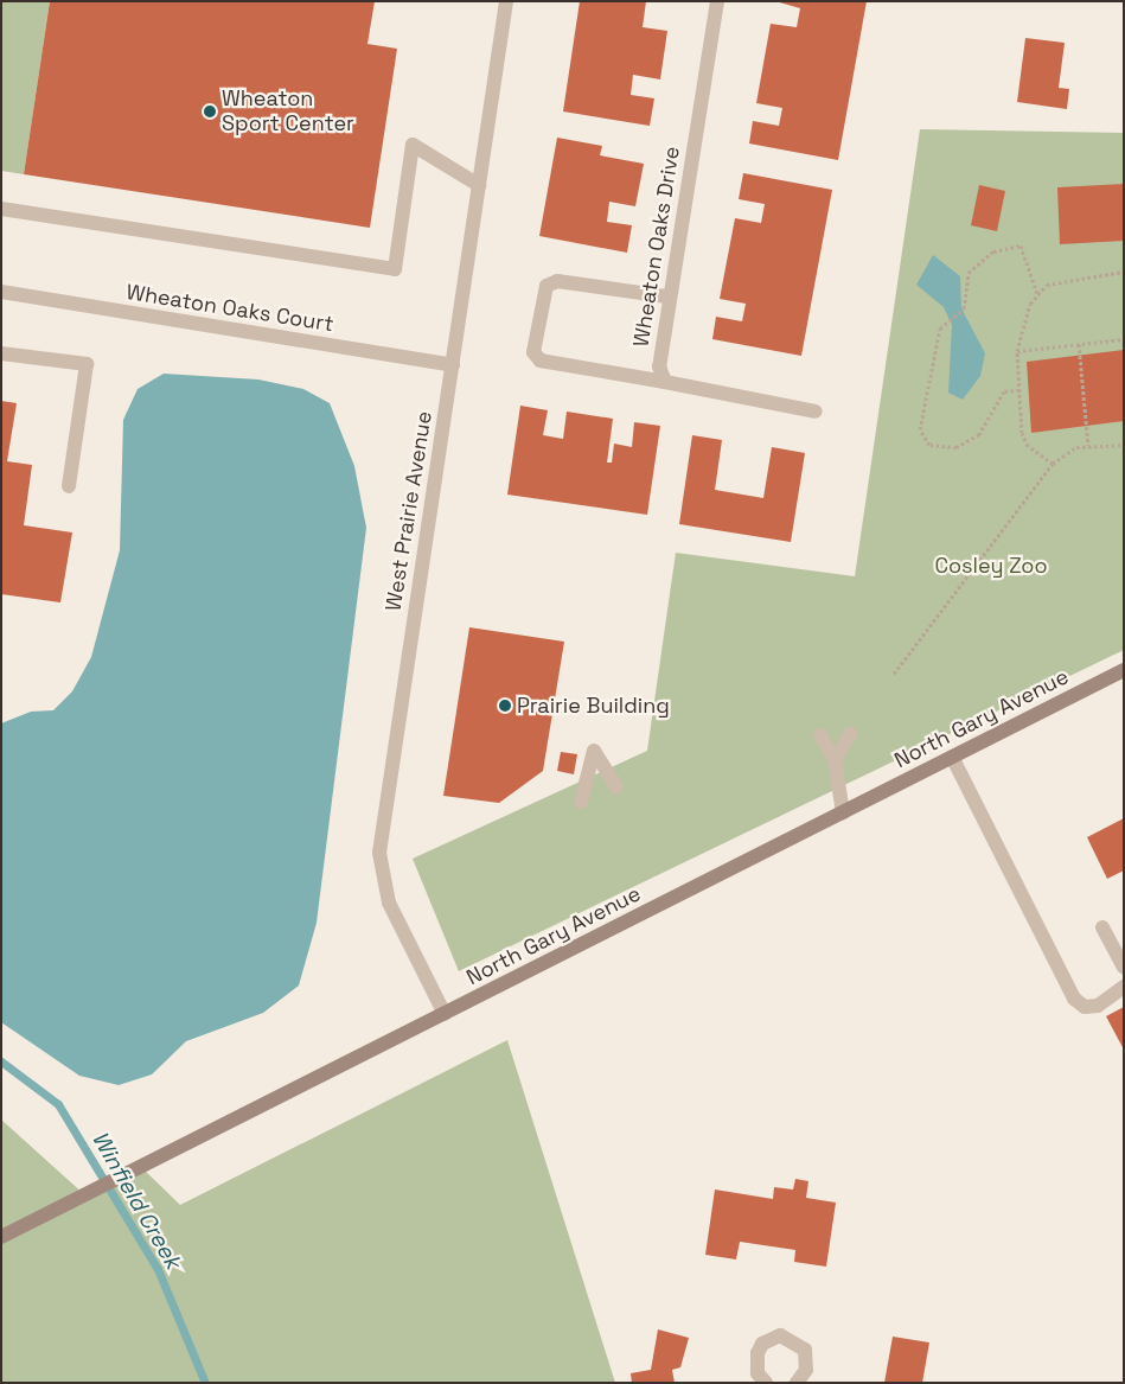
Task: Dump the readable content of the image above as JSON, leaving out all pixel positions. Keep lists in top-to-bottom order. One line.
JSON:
{"streets":{"street":["Wheaton Oaks Drive","Wheaton Oaks Court","West Prairie Avenue","North Gary Avenue"]},"crossings":[["Wheaton Oaks Court","West Prairie Avenue"],["West Prairie Avenue","North Gary Avenue"]],"water":["Winfield Creek"],"parks":["Cosley Zoo"],"places":["Wheaton Sport Center","Prairie Building"]}
